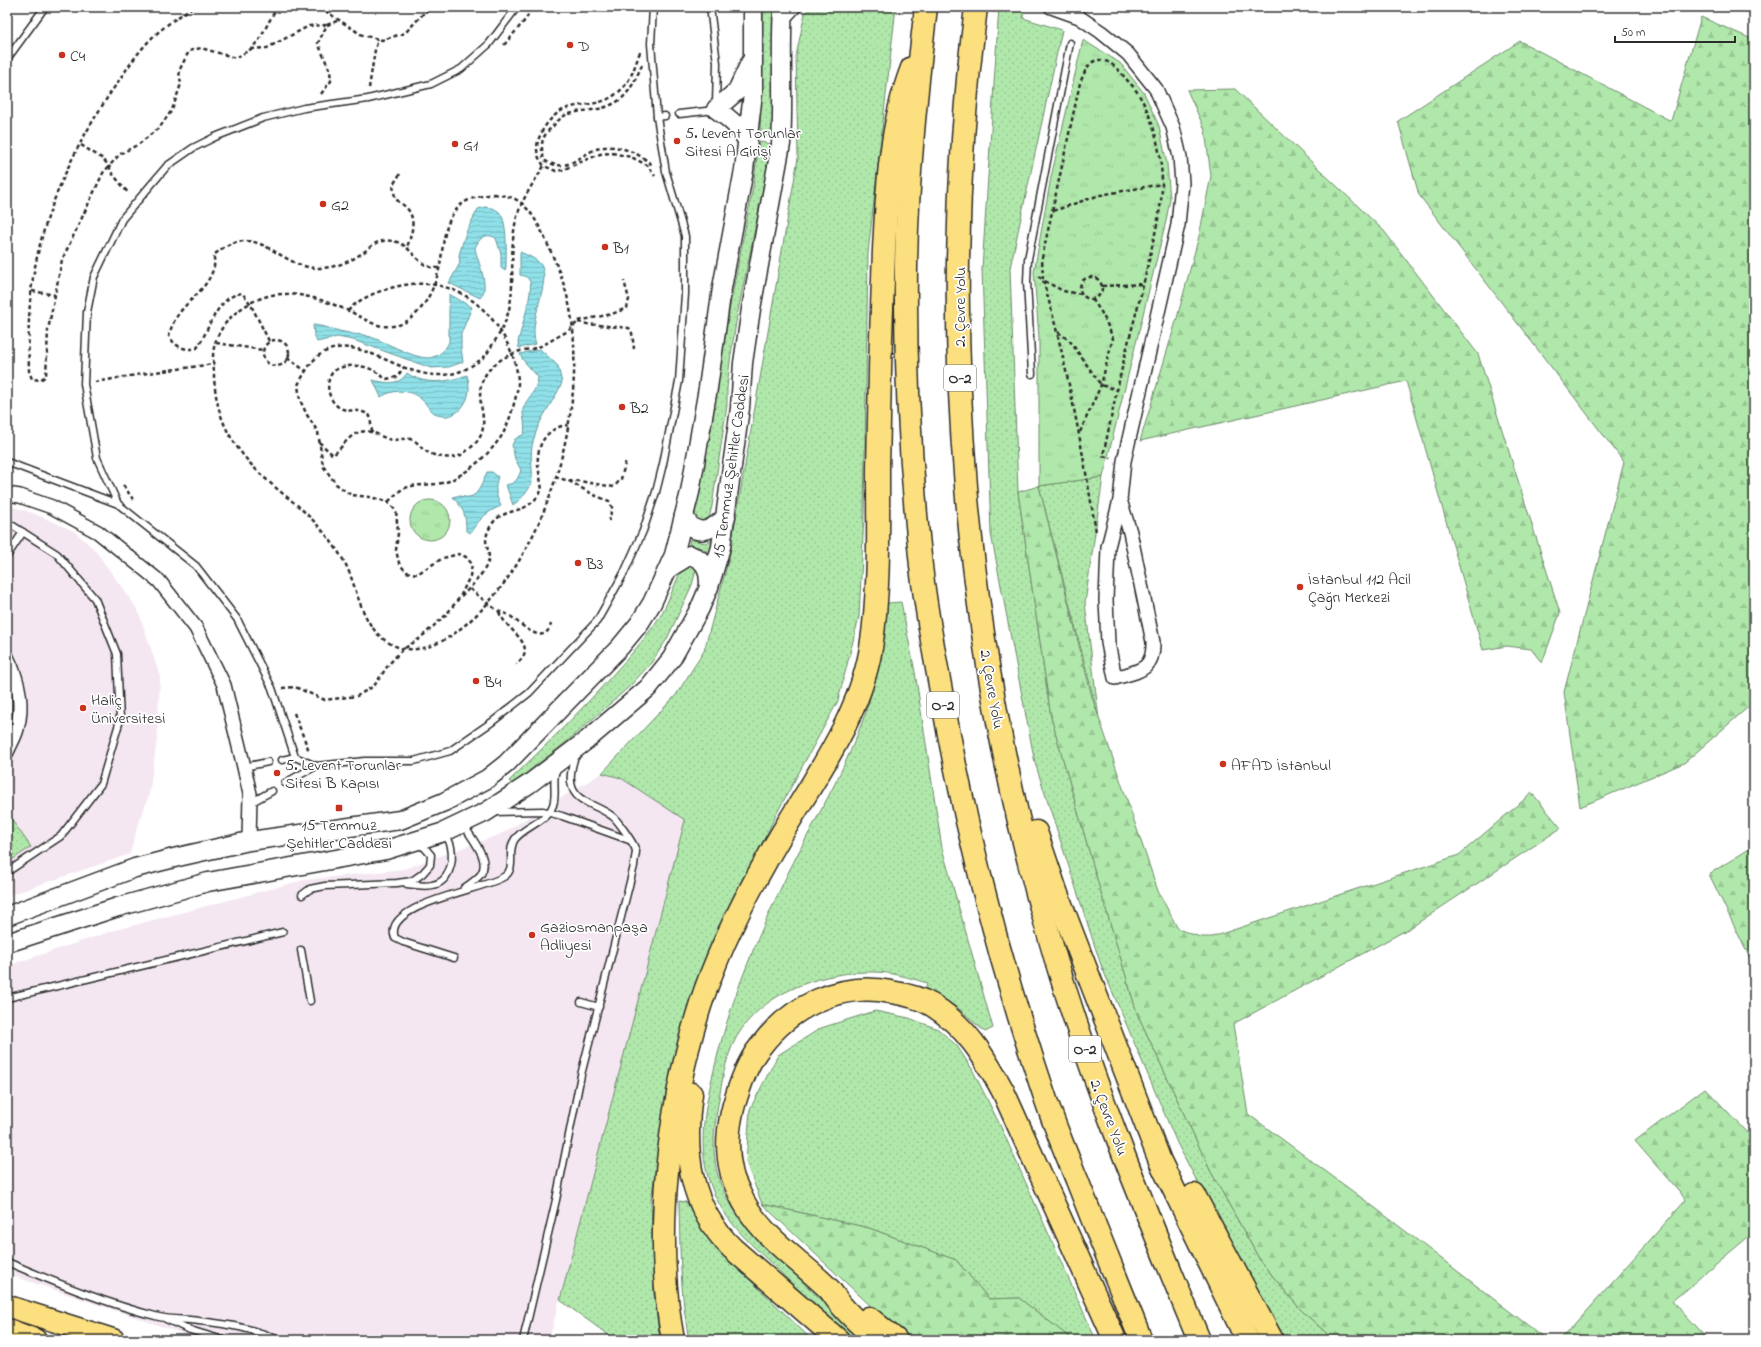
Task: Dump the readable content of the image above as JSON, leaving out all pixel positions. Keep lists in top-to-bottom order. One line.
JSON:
{"streets":{"highway":["2. Çevre Yolu","O-2"],"main road":["15 Temmuz Şehitler Caddesi"]},"places":{"other":["D","C4","5. Levent Torunlar Sitesi A Girişi","G1","G2","B1","B2","B3","İstanbul 112 Acil Çağrı Merkezi","B4","Haliç Üniversitesi","AFAD İstanbul","5. Levent Torunlar Sitesi B Kapısı","Gaziosmanpaşa Adliyesi"],"transit":["15 Temmuz Şehitler Caddesi"]},"scale_bar":"50 m"}
